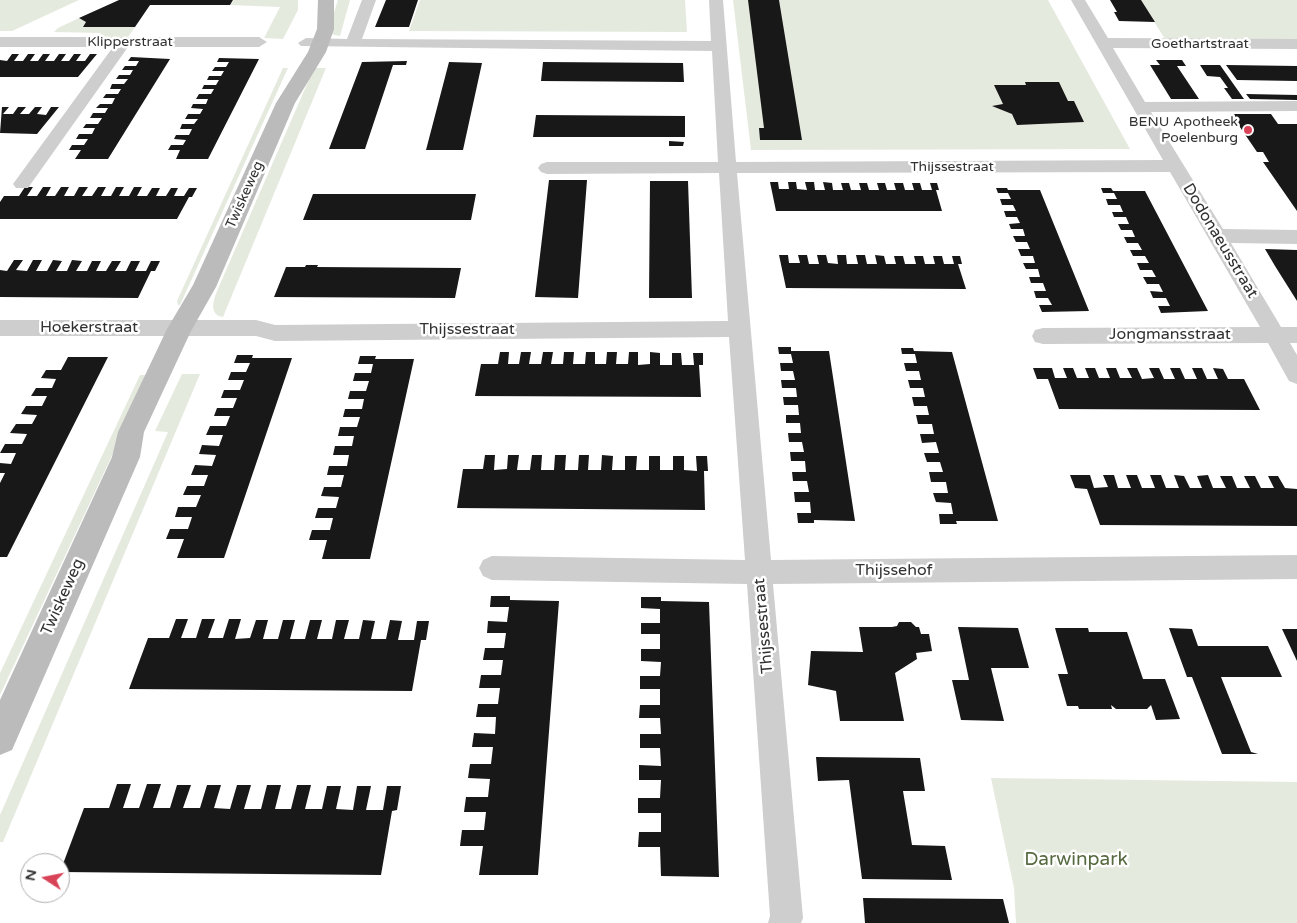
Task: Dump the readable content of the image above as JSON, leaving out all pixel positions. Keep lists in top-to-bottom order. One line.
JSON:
{"streets":{"main road":["Twiskeweg"],"street":["Klipperstraat","Goethartstraat","Thijssestraat","Dodonaeusstraat","Hoekerstraat","Jongmansstraat","Thijssehof"]},"crossings":[["Goethartstraat","Dodonaeusstraat"],["Thijssestraat","Twiskeweg"],["Thijssestraat","Dodonaeusstraat"],["Thijssestraat","Hoekerstraat"],["Thijssestraat","Thijssehof"],["Twiskeweg","Hoekerstraat"],["Dodonaeusstraat","Jongmansstraat"]],"parks":["Darwinpark"],"places":["BENU Apotheek Poelenburg"],"north":"left"}
